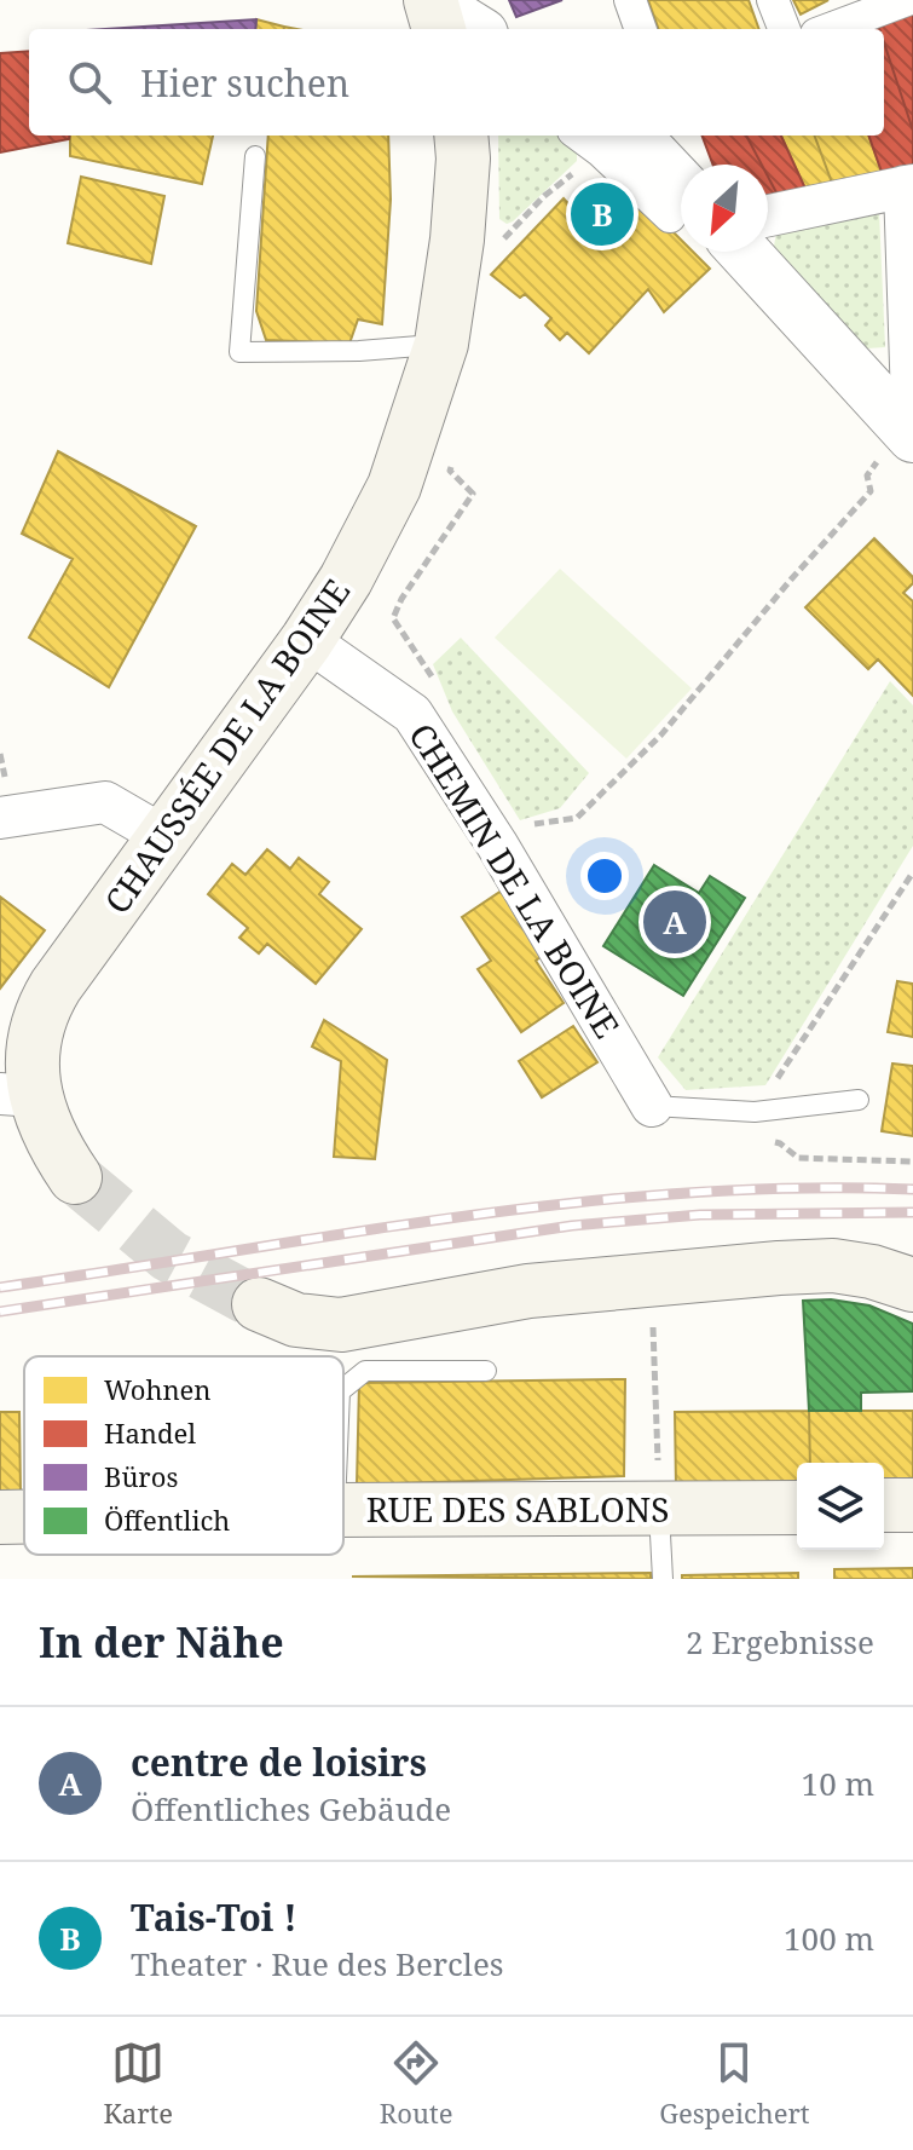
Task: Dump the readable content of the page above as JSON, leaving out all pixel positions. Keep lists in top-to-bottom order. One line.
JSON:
{"streets":{"main road":["CHAUSSÉE DE LA BOINE","RUE DES SABLONS"],"street":["CHEMIN DE LA BOINE"]},"crossings":[["CHAUSSÉE DE LA BOINE","CHEMIN DE LA BOINE"]],"legend":["Wohnen","Handel","Büros","Öffentlich"],"north":"bottom left","page":{"search":"Hier suchen","pins":["B","A"],"heading":["In der Nähe","2 Ergebnisse"],"list":[{"mark":"A","name":"centre de loisirs","note":"Öffentliches Gebäude","value":"10 m"},{"mark":"B","name":"Tais-Toi !","note":"Theater · Rue des Bercles","value":"100 m"}],"nav":["Karte","Route","Gespeichert"]}}
